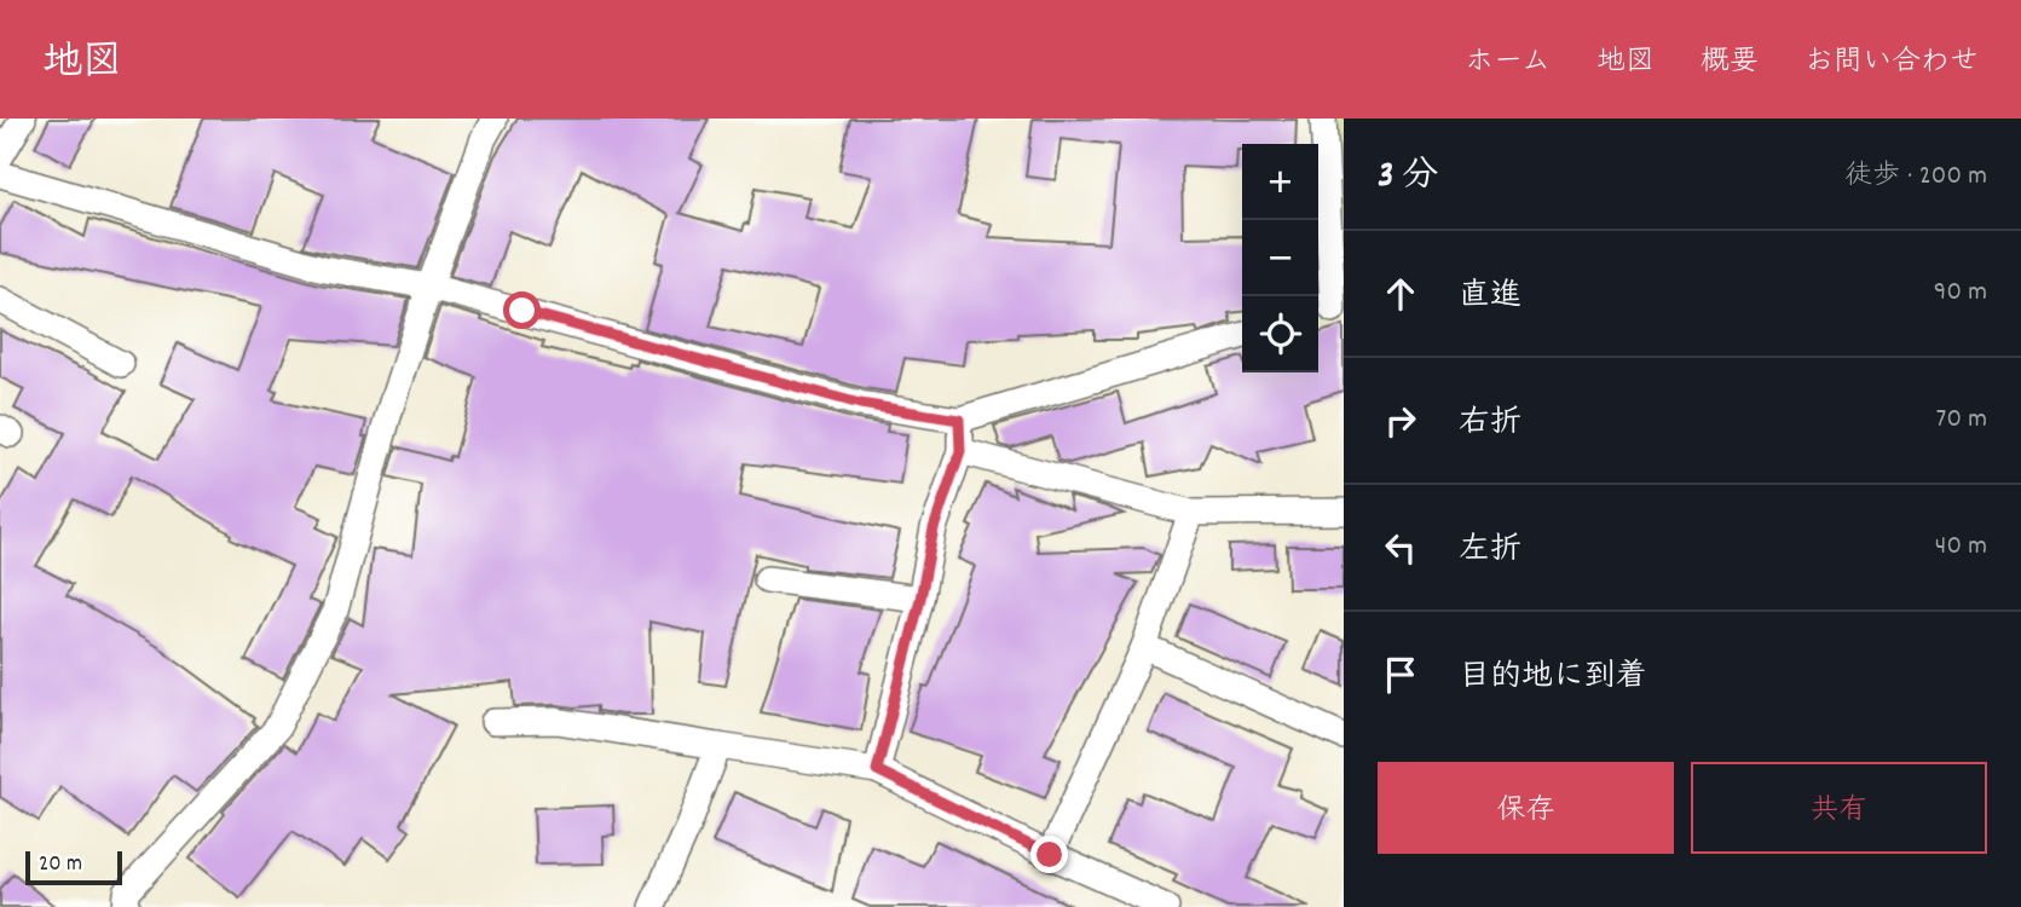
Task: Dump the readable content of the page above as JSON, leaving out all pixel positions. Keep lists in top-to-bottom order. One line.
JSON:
{"scale_bar":"20 m","page":{"header":"地図","nav":["ホーム","地図","概要","お問い合わせ"],"heading":["3 分","徒歩 · 200 m"],"map_buttons":["+","−"],"list":[["直進","90 m"],["右折","70 m"],["左折","40 m"],"目的地に到着"],"buttons":["保存","共有"],"scale":"20 m"}}
